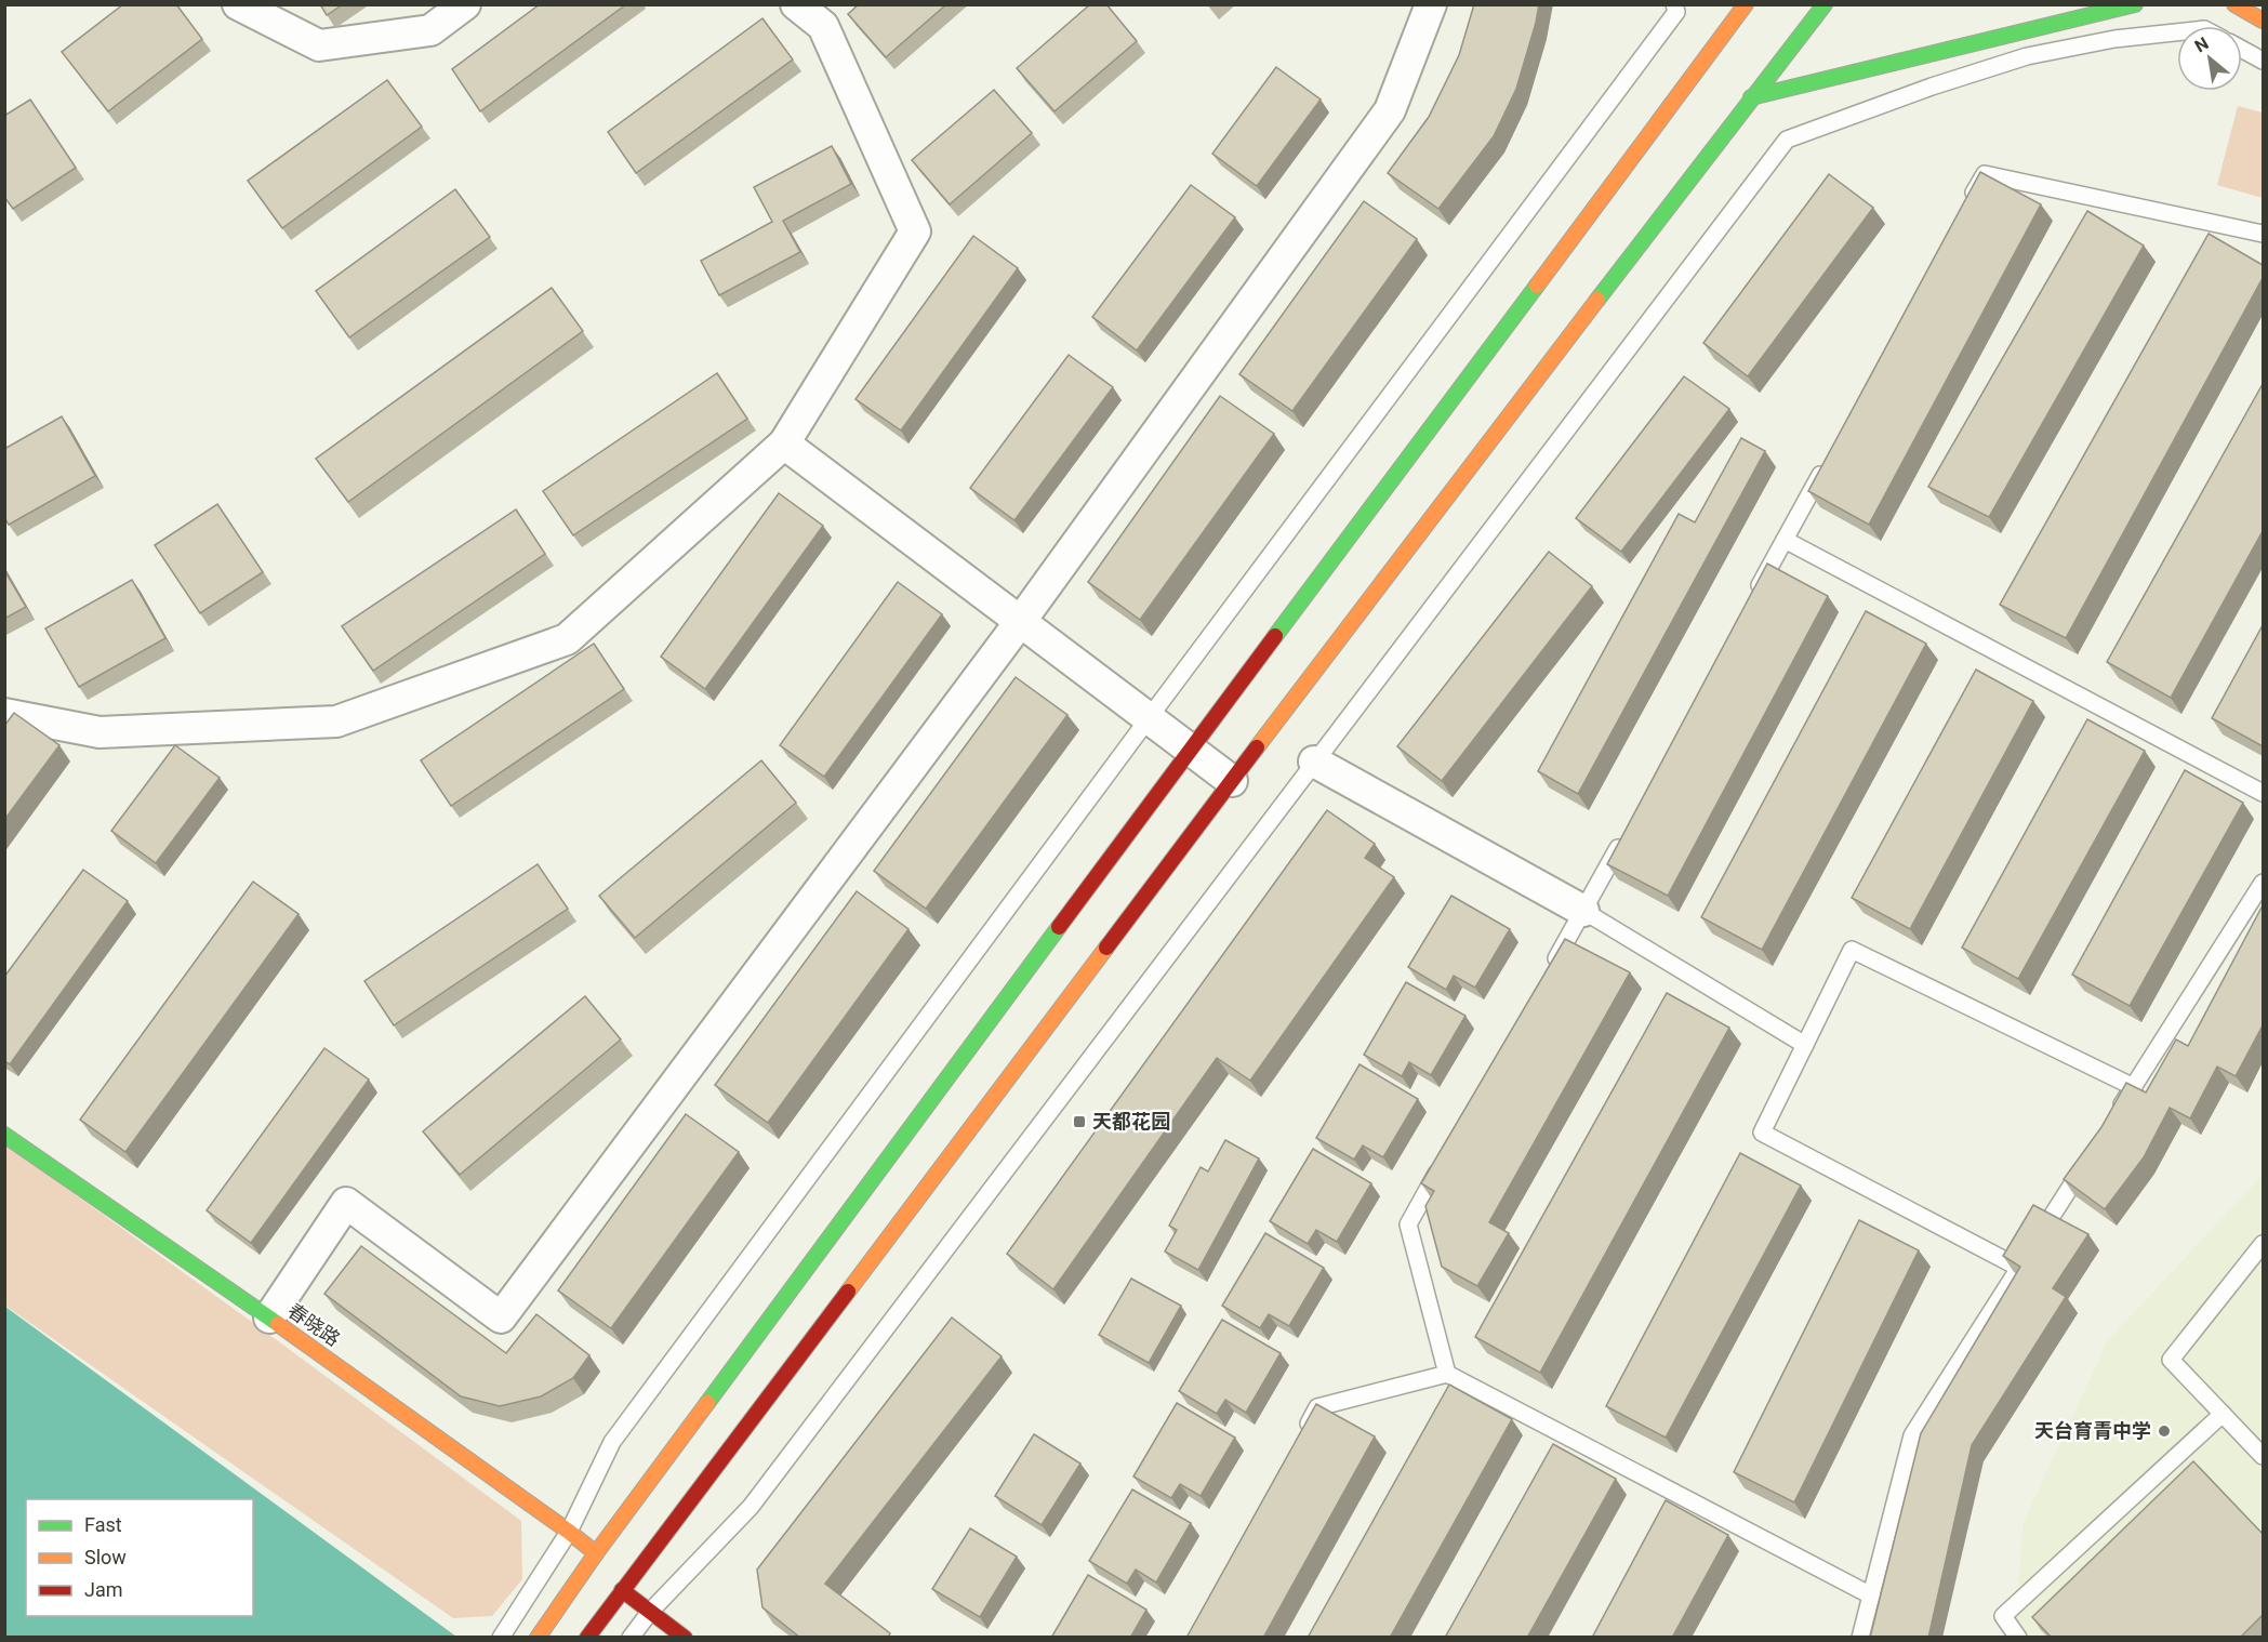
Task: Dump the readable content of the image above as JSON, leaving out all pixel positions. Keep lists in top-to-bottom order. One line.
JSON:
{"streets":{"main road":["春晓路"]},"places":{"transit":["天都花园"],"other":["天台育青中学"]},"legend":["Fast","Slow","Jam"],"north":"top left"}
